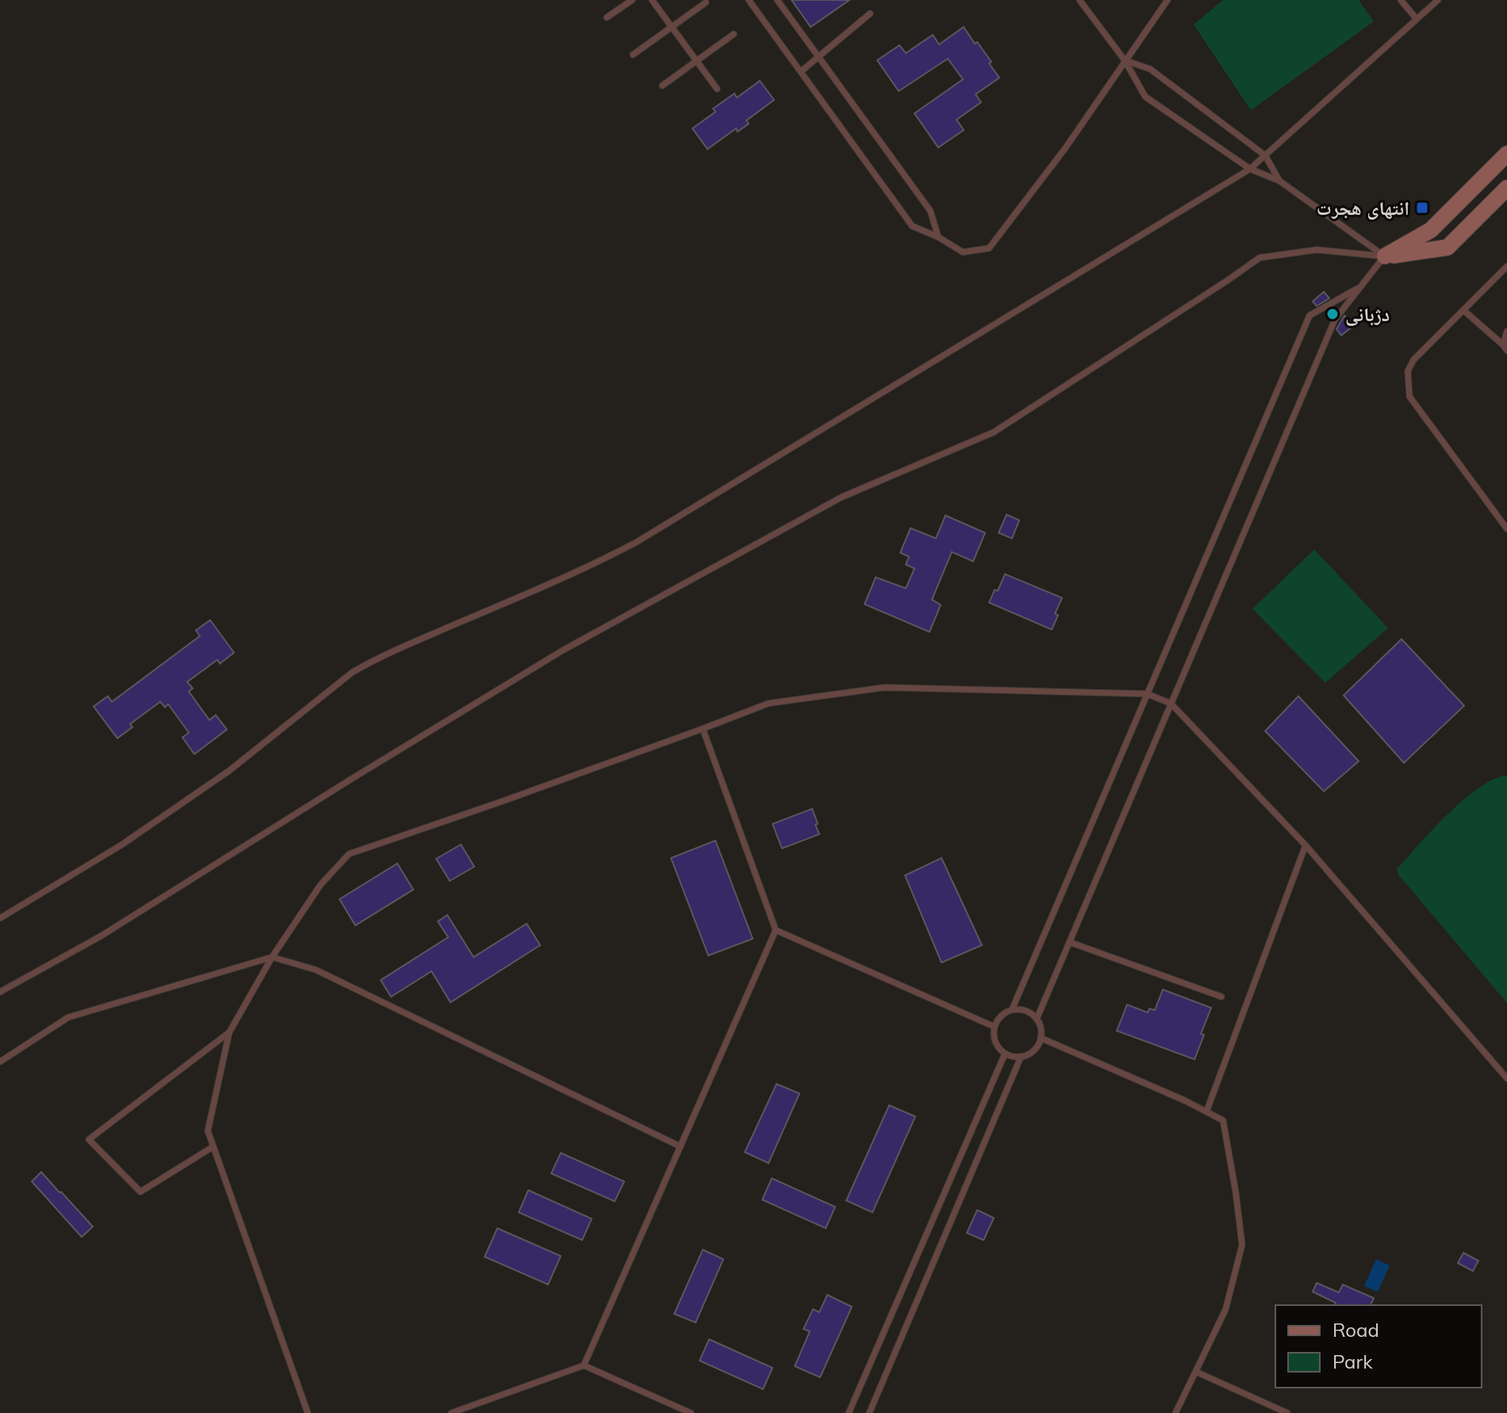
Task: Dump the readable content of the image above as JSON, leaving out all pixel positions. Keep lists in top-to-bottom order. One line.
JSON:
{"places":{"transit":["انتهای هجرت"],"other":["دژبانی"]},"legend":["Road","Park"]}
